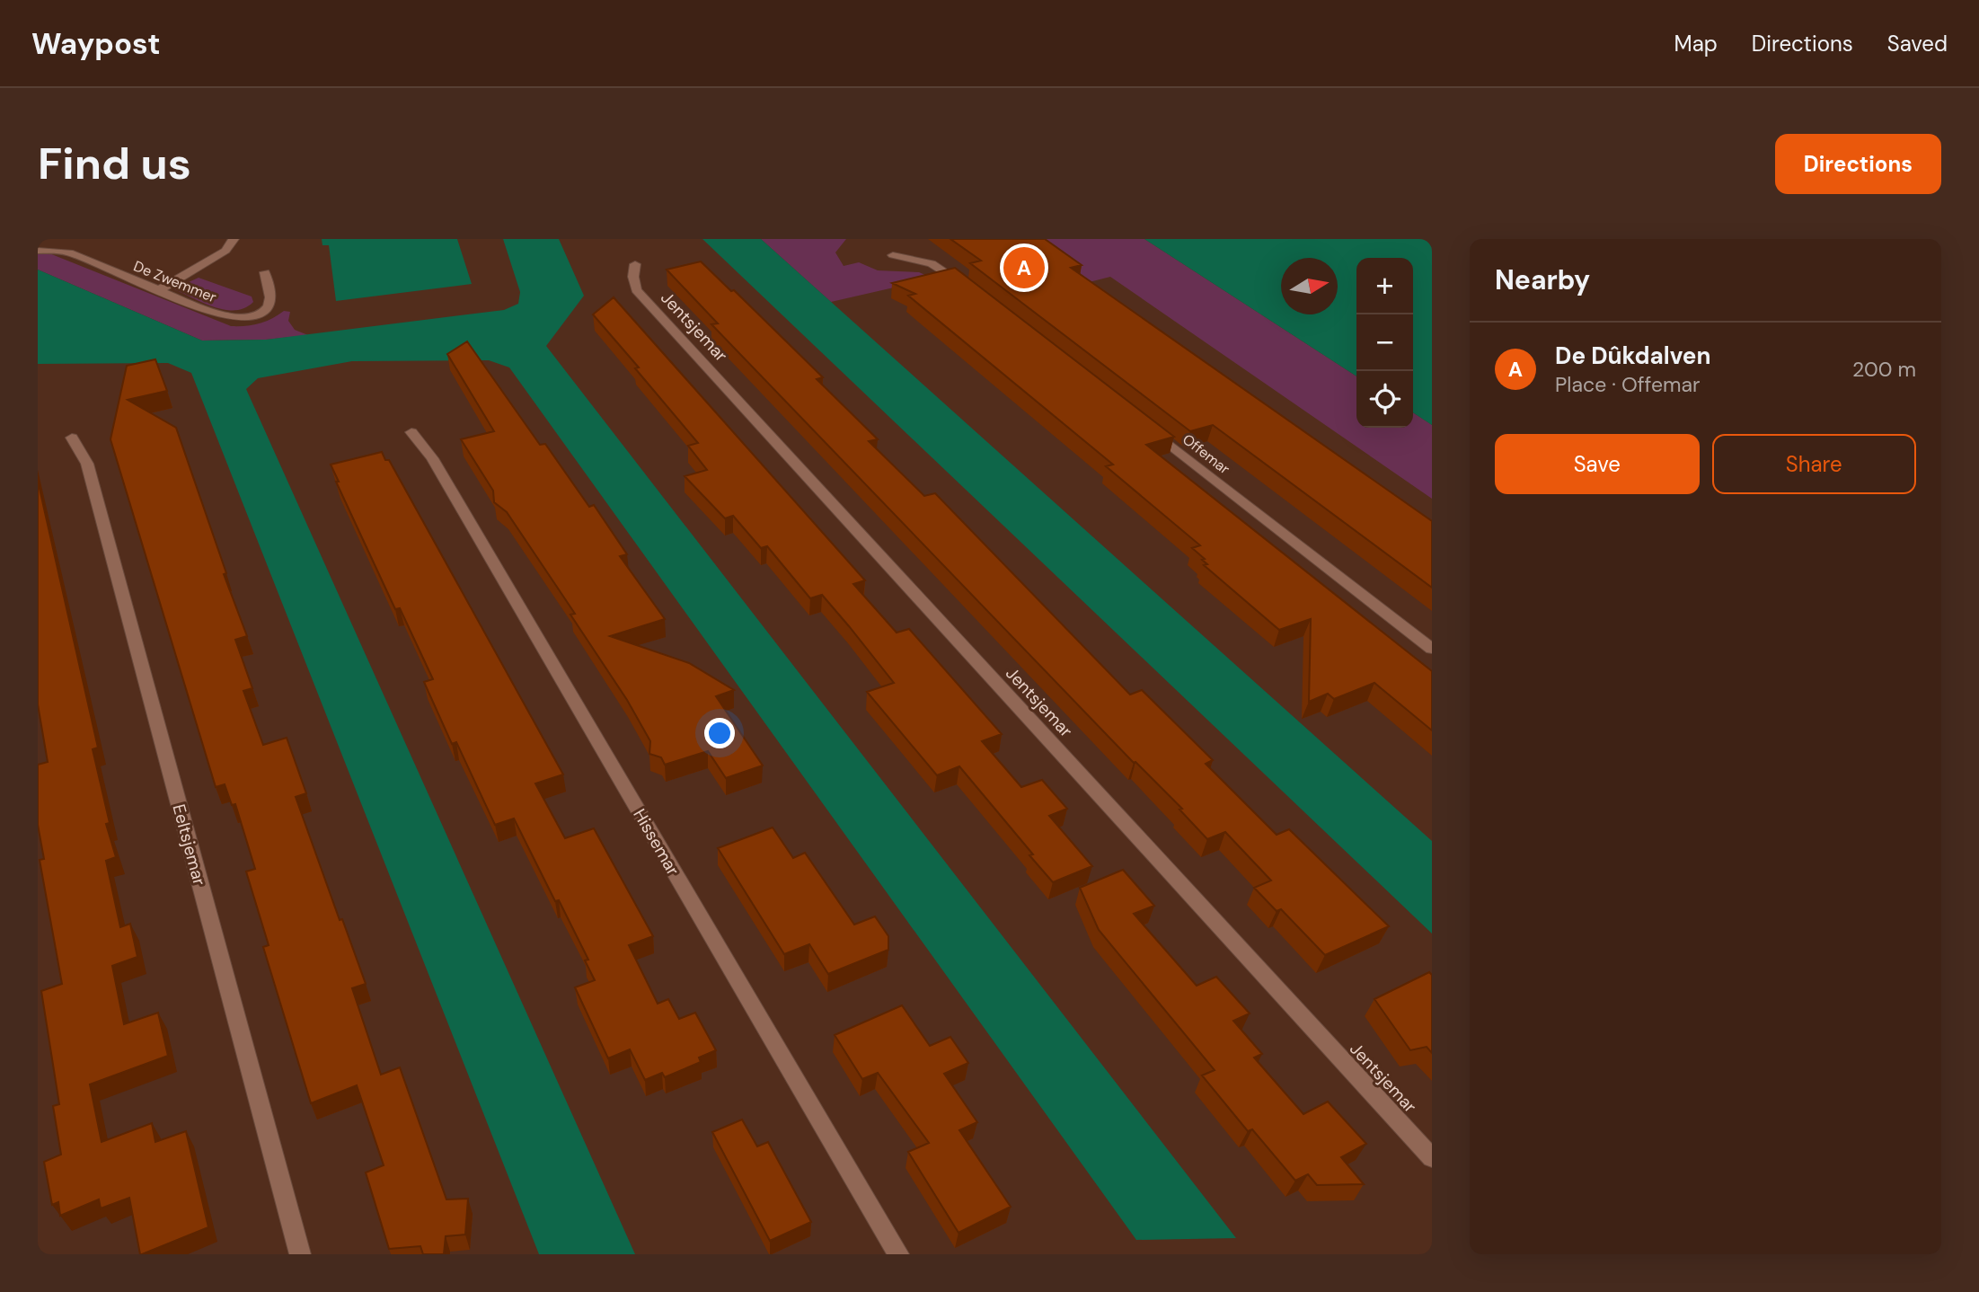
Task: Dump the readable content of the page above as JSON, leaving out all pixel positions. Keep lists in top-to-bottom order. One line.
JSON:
{"streets":{"street":["De Zwemmer","Jentsjemar","Offemar","Hissemar","Eeltsjemar"]},"north":"right","page":{"header":"Waypost","nav":["Map","Directions","Saved"],"buttons":["Directions",["Save","Share"]],"title":"Find us","heading":"Nearby","pins":"A","map_buttons":["+","−"],"list":[{"mark":"A","name":"De Dûkdalven","note":"Place · Offemar","value":"200 m"}]}}
